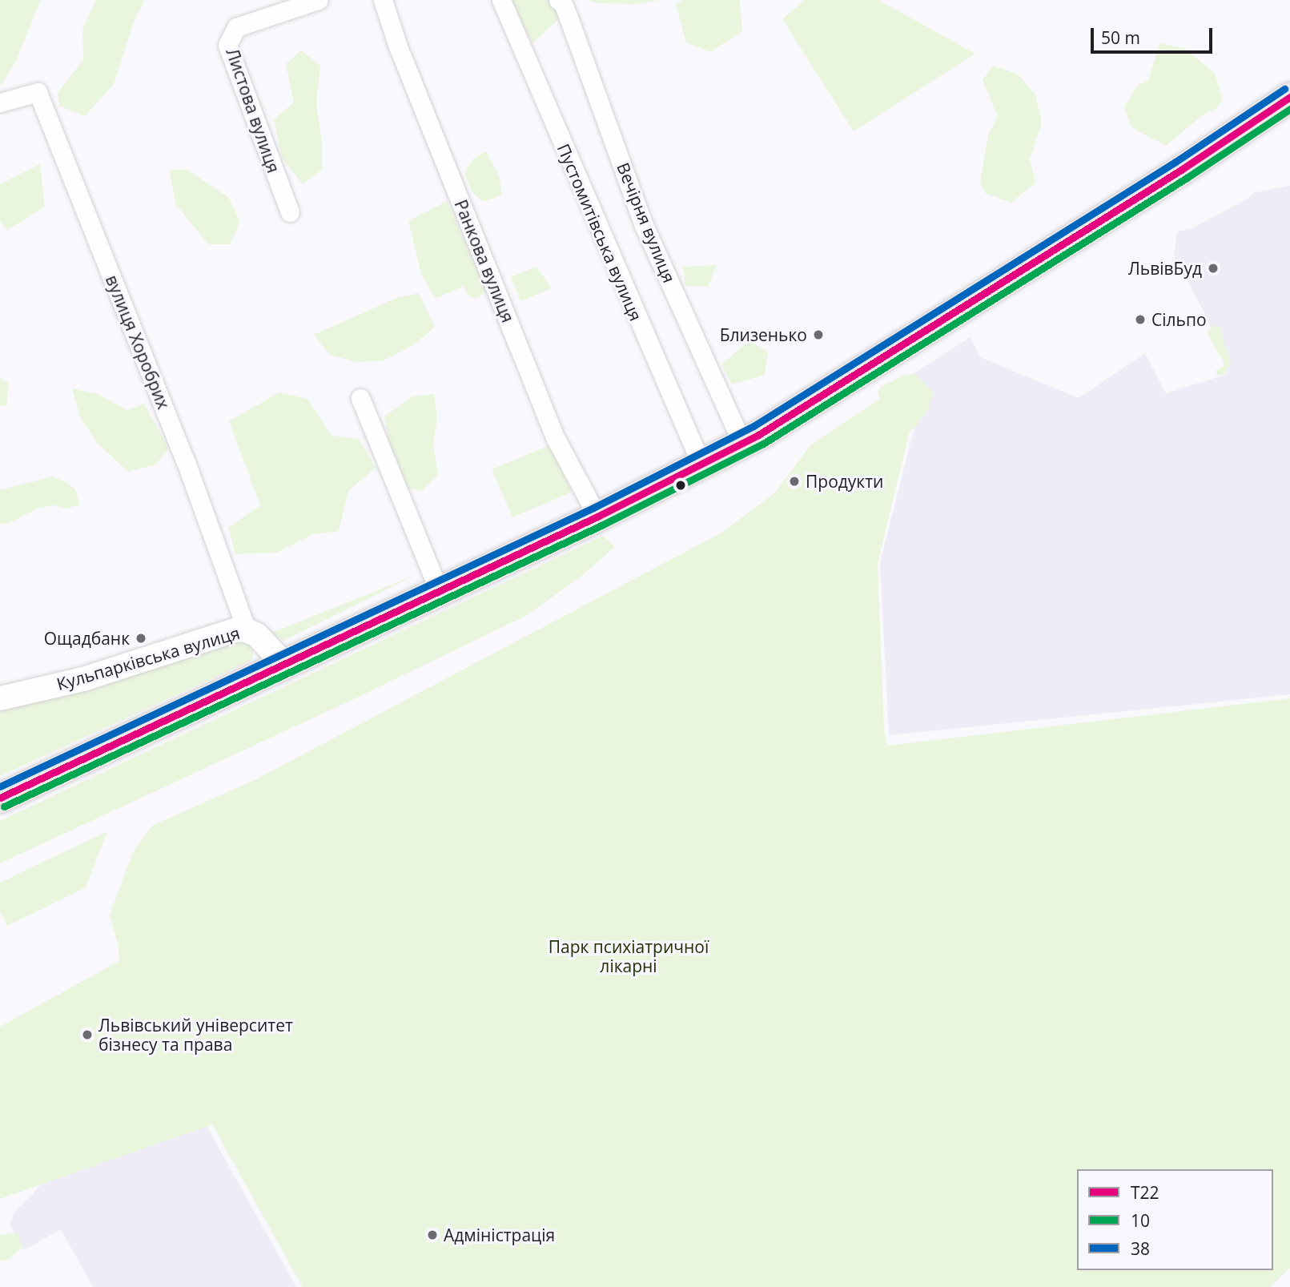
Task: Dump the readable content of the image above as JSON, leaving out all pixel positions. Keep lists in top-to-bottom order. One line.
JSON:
{"streets":{"street":["Листова вулиця","Вечірня вулиця","Пустомитівська вулиця","Ранкова вулиця","вулиця Хоробрих","Кульпарківська вулиця"]},"crossings":[["вулиця Хоробрих","Кульпарківська вулиця"]],"parks":["Парк психіатричної лікарні"],"places":["ЛьвівБуд","Сільпо","Близенько","Продукти","Ощадбанк","Львівський університет бізнесу та права","Адміністрація"],"lines":["transit line 38","transit line Т22","transit line 10"],"legend":["Т22","10","38"],"scale_bar":"50 m"}
